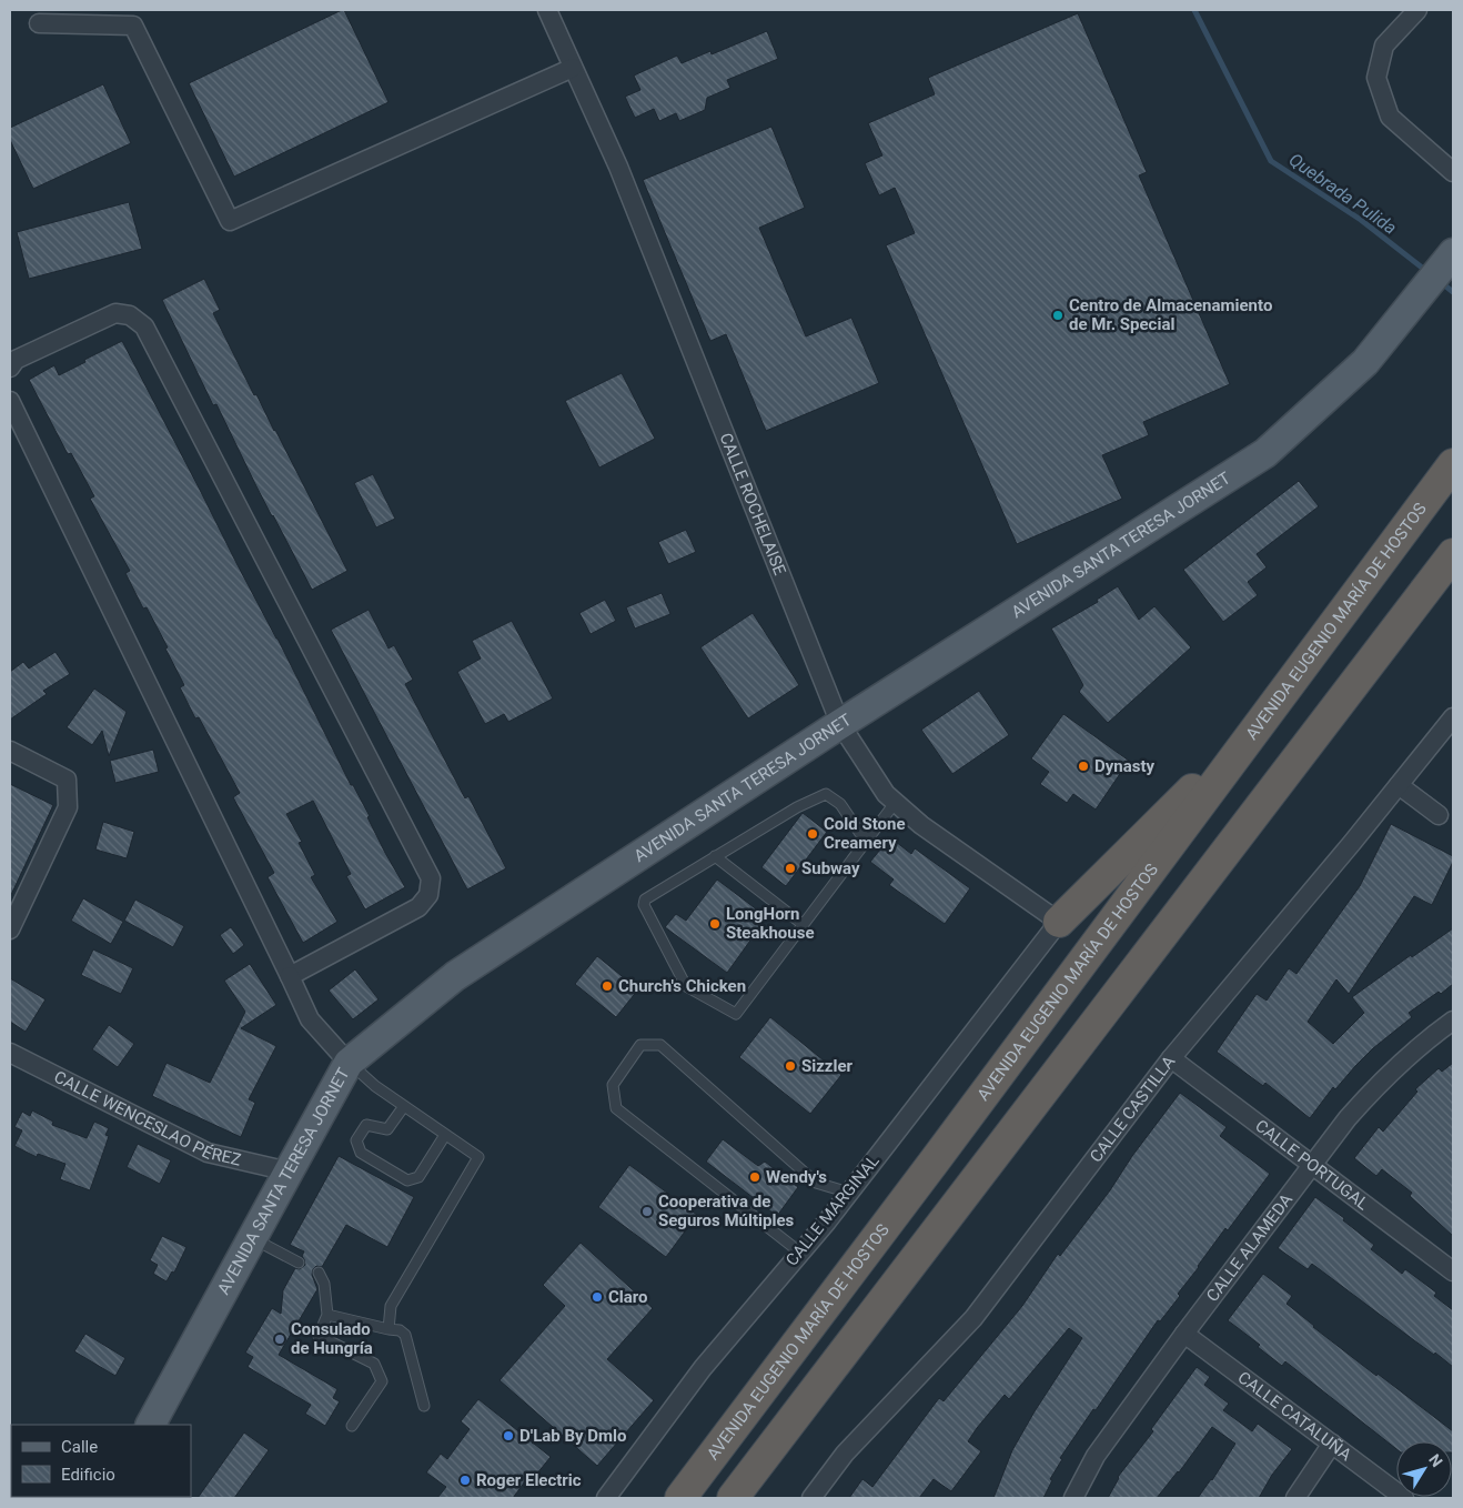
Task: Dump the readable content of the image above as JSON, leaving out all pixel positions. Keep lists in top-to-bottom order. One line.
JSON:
{"streets":{"highway":["AVENIDA EUGENIO MARÍA DE HOSTOS"],"main road":["AVENIDA SANTA TERESA JORNET"],"street":["CALLE ROCHELAISE","CALLE CASTILLA","CALLE WENCESLAO PÉREZ","CALLE PORTUGAL","CALLE MARGINAL","CALLE ALAMEDA","CALLE CATALUÑA"]},"crossings":[["CALLE ROCHELAISE","AVENIDA SANTA TERESA JORNET"],["CALLE ROCHELAISE","CALLE MARGINAL"],["AVENIDA SANTA TERESA JORNET","CALLE WENCESLAO PÉREZ"],["CALLE CASTILLA","CALLE PORTUGAL"],["CALLE PORTUGAL","CALLE ALAMEDA"],["CALLE ALAMEDA","CALLE CATALUÑA"]],"water":["Quebrada Pulida"],"places":["Centro de Almacenamiento de Mr. Special","Dynasty","Cold Stone Creamery","Subway","LongHorn Steakhouse","Church's Chicken","Sizzler","Wendy's","Cooperativa de Seguros Múltiples","Claro","Consulado de Hungría","D'Lab By Dmlo","Roger Electric"],"legend":["Calle","Edificio"],"north":"top right"}
